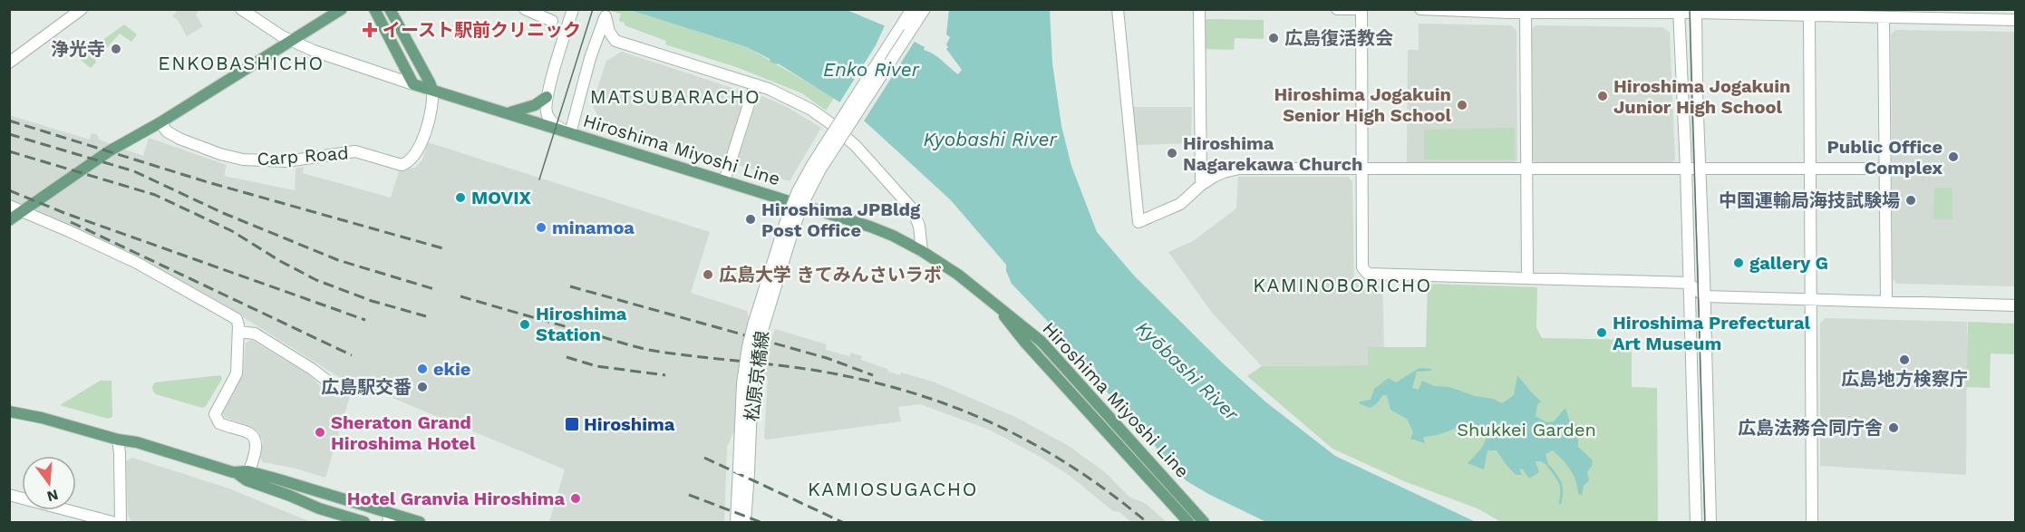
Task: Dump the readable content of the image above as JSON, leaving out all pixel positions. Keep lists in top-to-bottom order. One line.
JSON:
{"streets":{"main road":["Hiroshima Miyoshi Line"],"street":["Carp Road","松原京橋線"]},"crossings":[["Hiroshima Miyoshi Line","Carp Road"]],"districts":["ENKOBASHICHO","MATSUBARACHO","KAMINOBORICHO","KAMIOSUGACHO"],"water":["Enko River","Kyobashi River","Kyōbashi River"],"parks":["Shukkei Garden"],"places":{"health":["イースト駅前クリニック"],"other":["広島復活教会","浄光寺","Hiroshima Jogakuin Junior High School","Hiroshima Jogakuin Senior High School","Hiroshima Nagarekawa Church","Public Office Complex","MOVIX","中国運輸局海技試験場","Hiroshima JPBldg Post Office","minamoa","gallery G","広島大学 きてみんさいラボ","Hiroshima Station","Hiroshima Prefectural Art Museum","広島地方検察庁","ekie","広島駅交番","広島法務合同庁舎","Sheraton Grand Hiroshima Hotel","Hotel Granvia Hiroshima"],"transit":["Hiroshima"]},"north":"bottom"}
